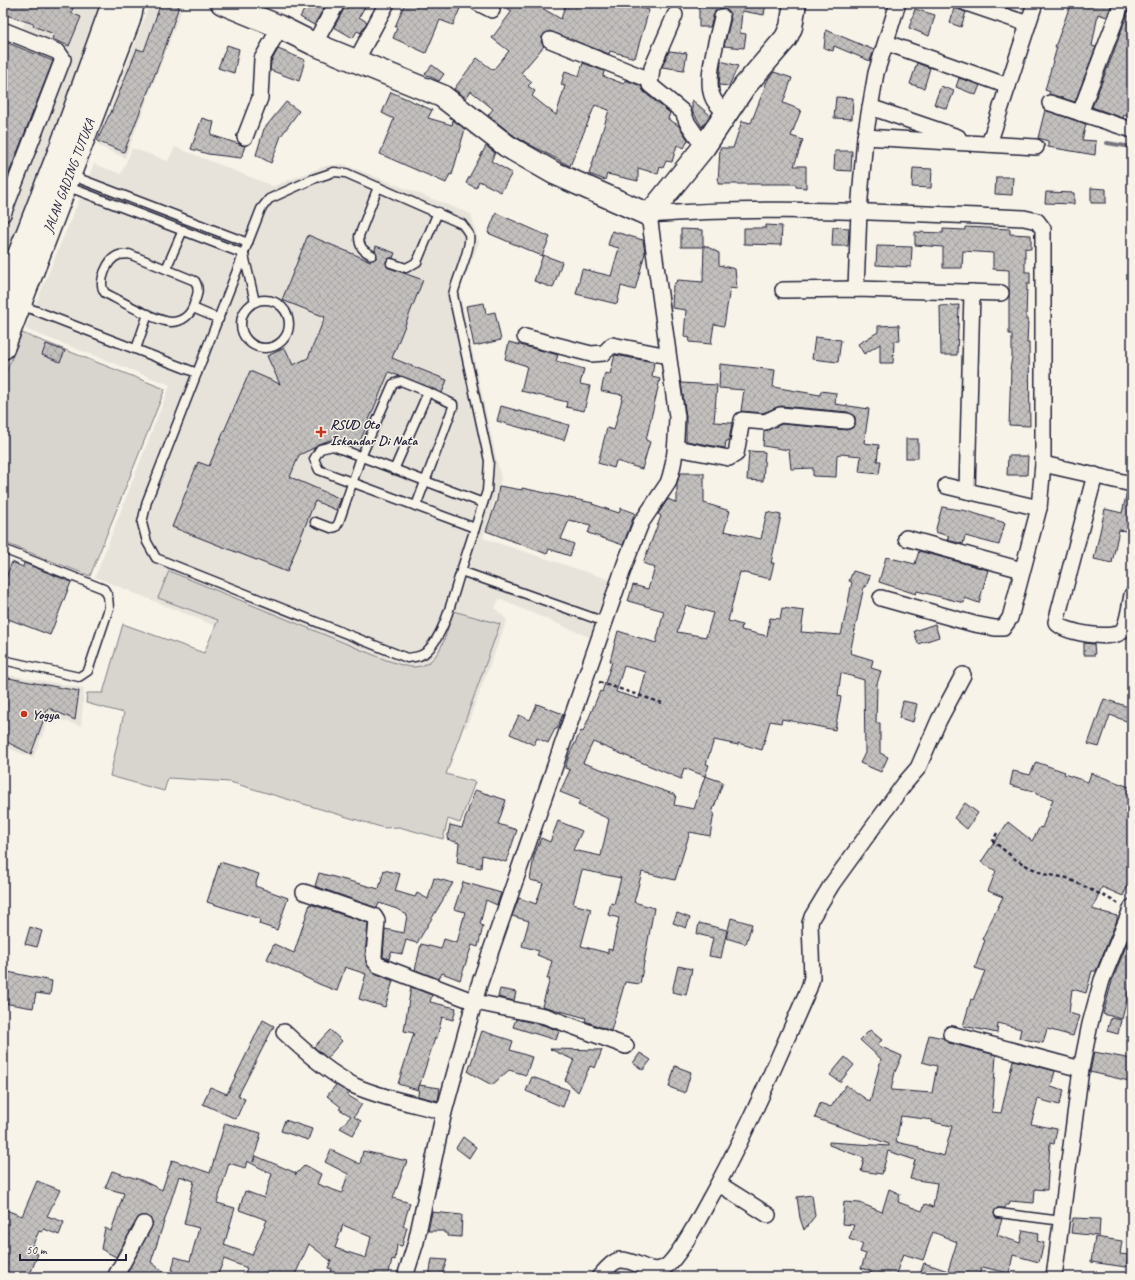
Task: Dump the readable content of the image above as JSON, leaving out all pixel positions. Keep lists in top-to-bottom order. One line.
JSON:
{"streets":{"street":["JALAN GADING TUTUKA"]},"places":{"health":["RSUD Oto Iskandar Di Nata"],"other":["Yogya"]},"scale_bar":"50 m"}
